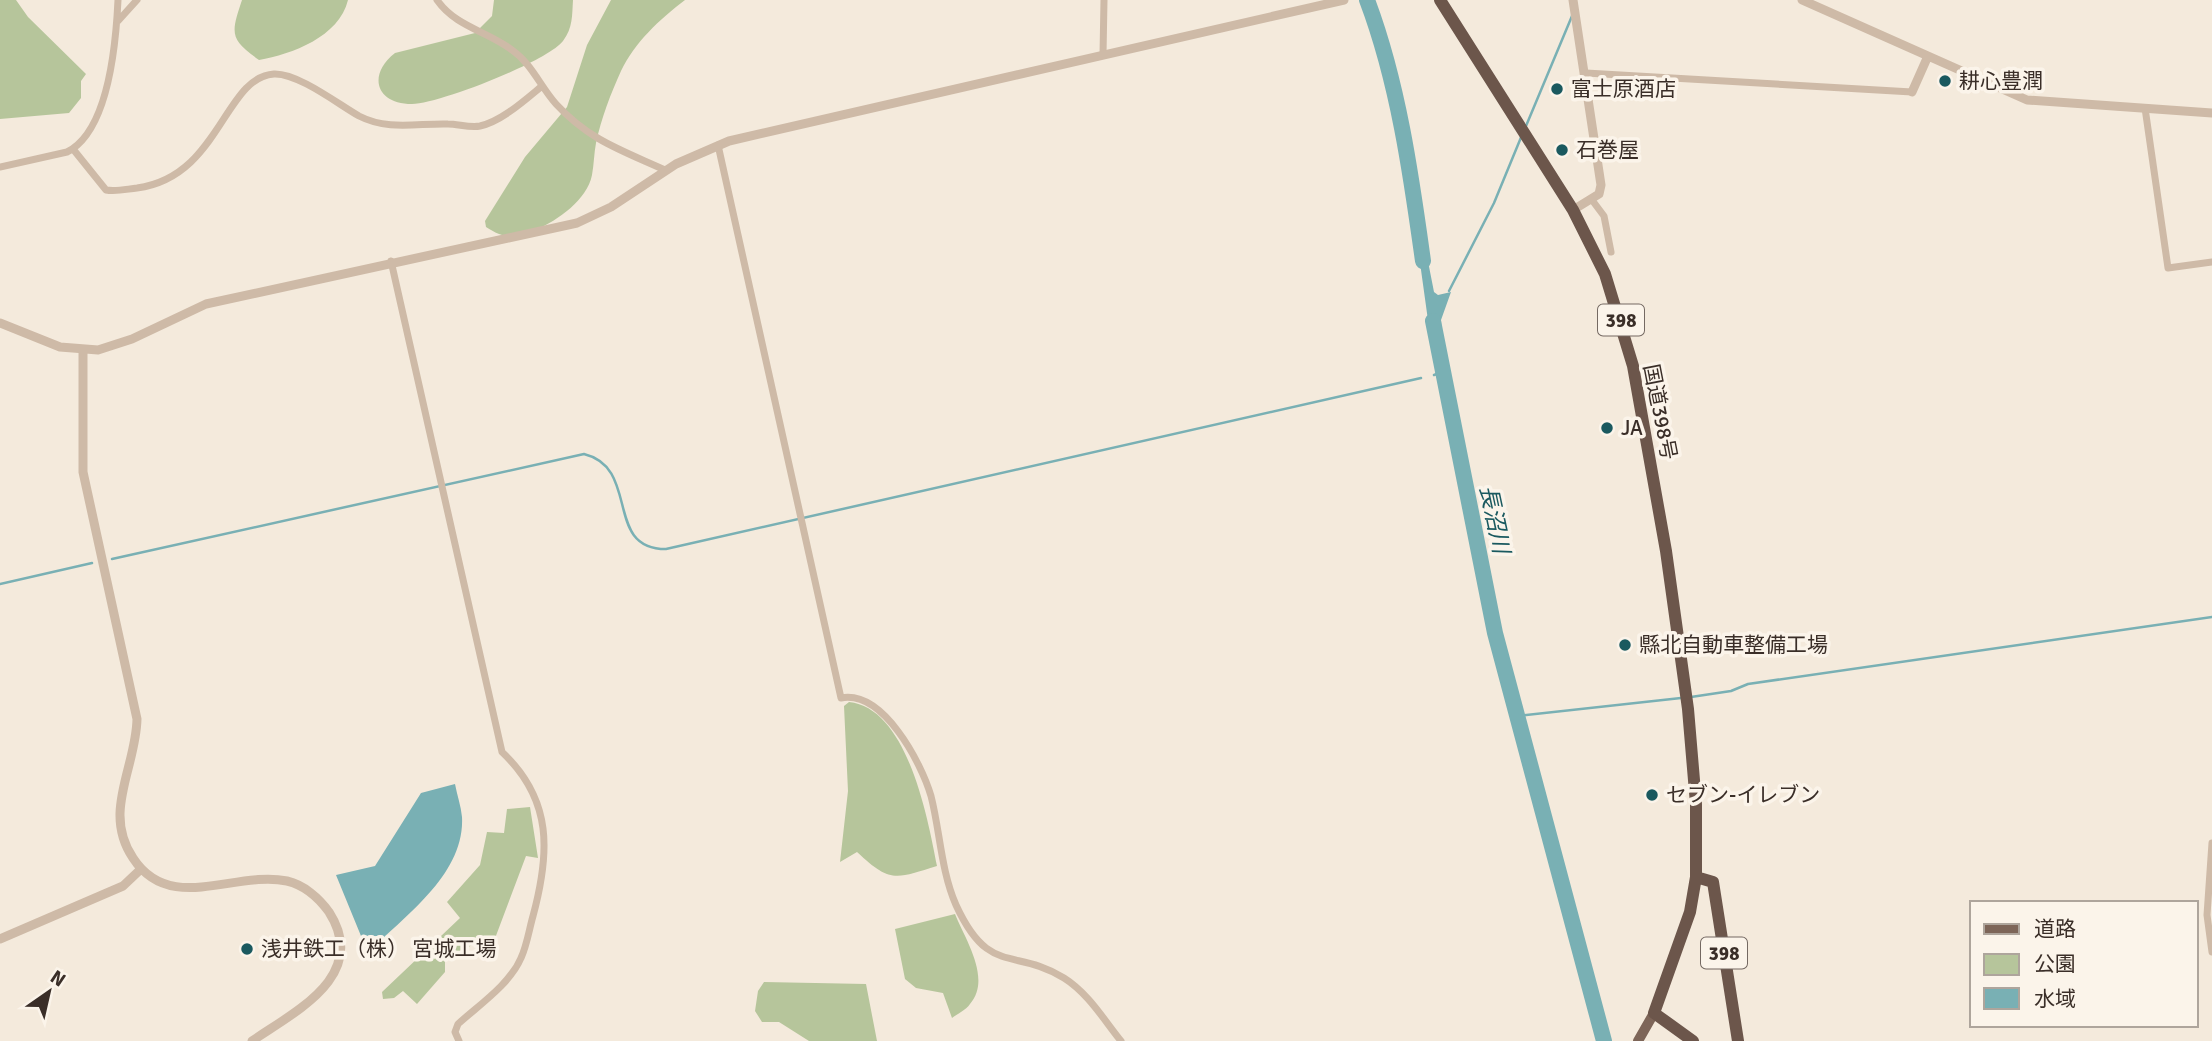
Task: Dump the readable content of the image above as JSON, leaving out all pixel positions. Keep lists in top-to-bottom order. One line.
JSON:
{"streets":{"highway":["398","国道398号"]},"crossings":[["398","国道398号"]],"water":["長沼川"],"places":["耕心豊潤","富士原酒店","石巻屋","JA","縣北自動車整備工場","セブン-イレブン","浅井鉄工（株） 宮城工場"],"legend":["道路","公園","水域"],"north":"top right"}
